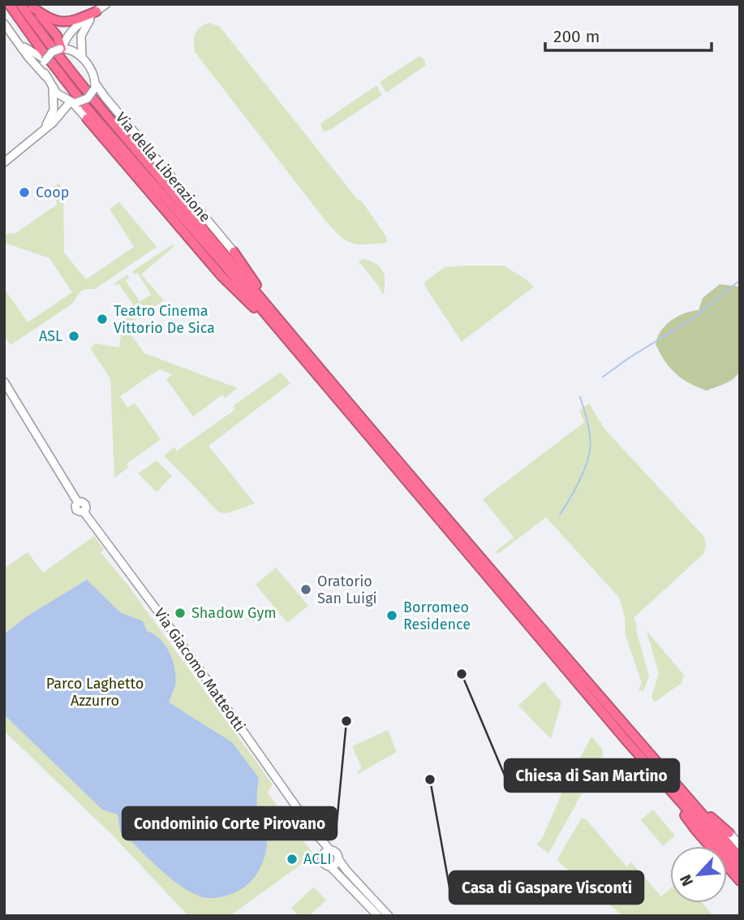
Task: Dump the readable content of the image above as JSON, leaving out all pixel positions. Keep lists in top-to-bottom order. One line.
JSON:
{"streets":{"street":["Via della Liberazione","Via Giacomo Matteotti"]},"parks":["Parco Laghetto Azzurro"],"places":["Coop","Teatro Cinema Vittorio De Sica","ASL","Oratorio San Luigi","Shadow Gym","Borromeo Residence","Chiesa di San Martino","Condominio Corte Pirovano","Casa di Gaspare Visconti","ACLI"],"scale_bar":"200 m","north":"bottom left"}
